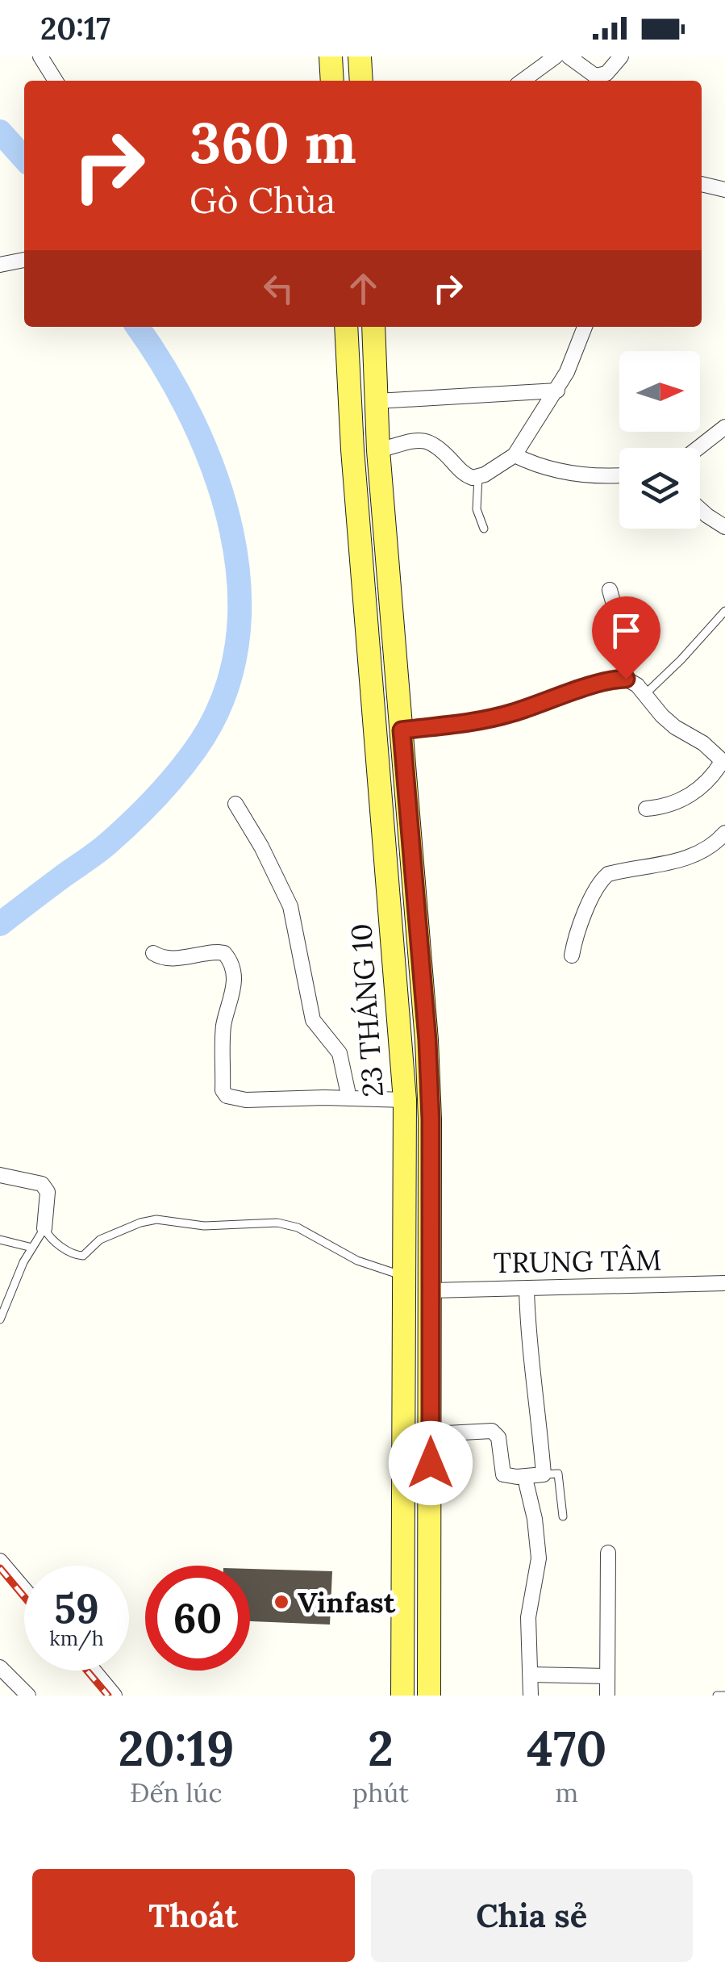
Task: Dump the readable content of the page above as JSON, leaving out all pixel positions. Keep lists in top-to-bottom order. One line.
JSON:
{"streets":{"main road":["23 THÁNG 10"],"street":["TRUNG TÂM"]},"crossings":[["23 THÁNG 10","TRUNG TÂM"]],"places":["Vinfast"],"north":"right","page":{"status":"20:17","turn":["360 m","Gò Chùa"],"speed":"59 km/h","limit":"60","eta":["20:19","Đến lúc","2","phút","470","m"],"buttons":["Thoát","Chia sẻ"]}}
